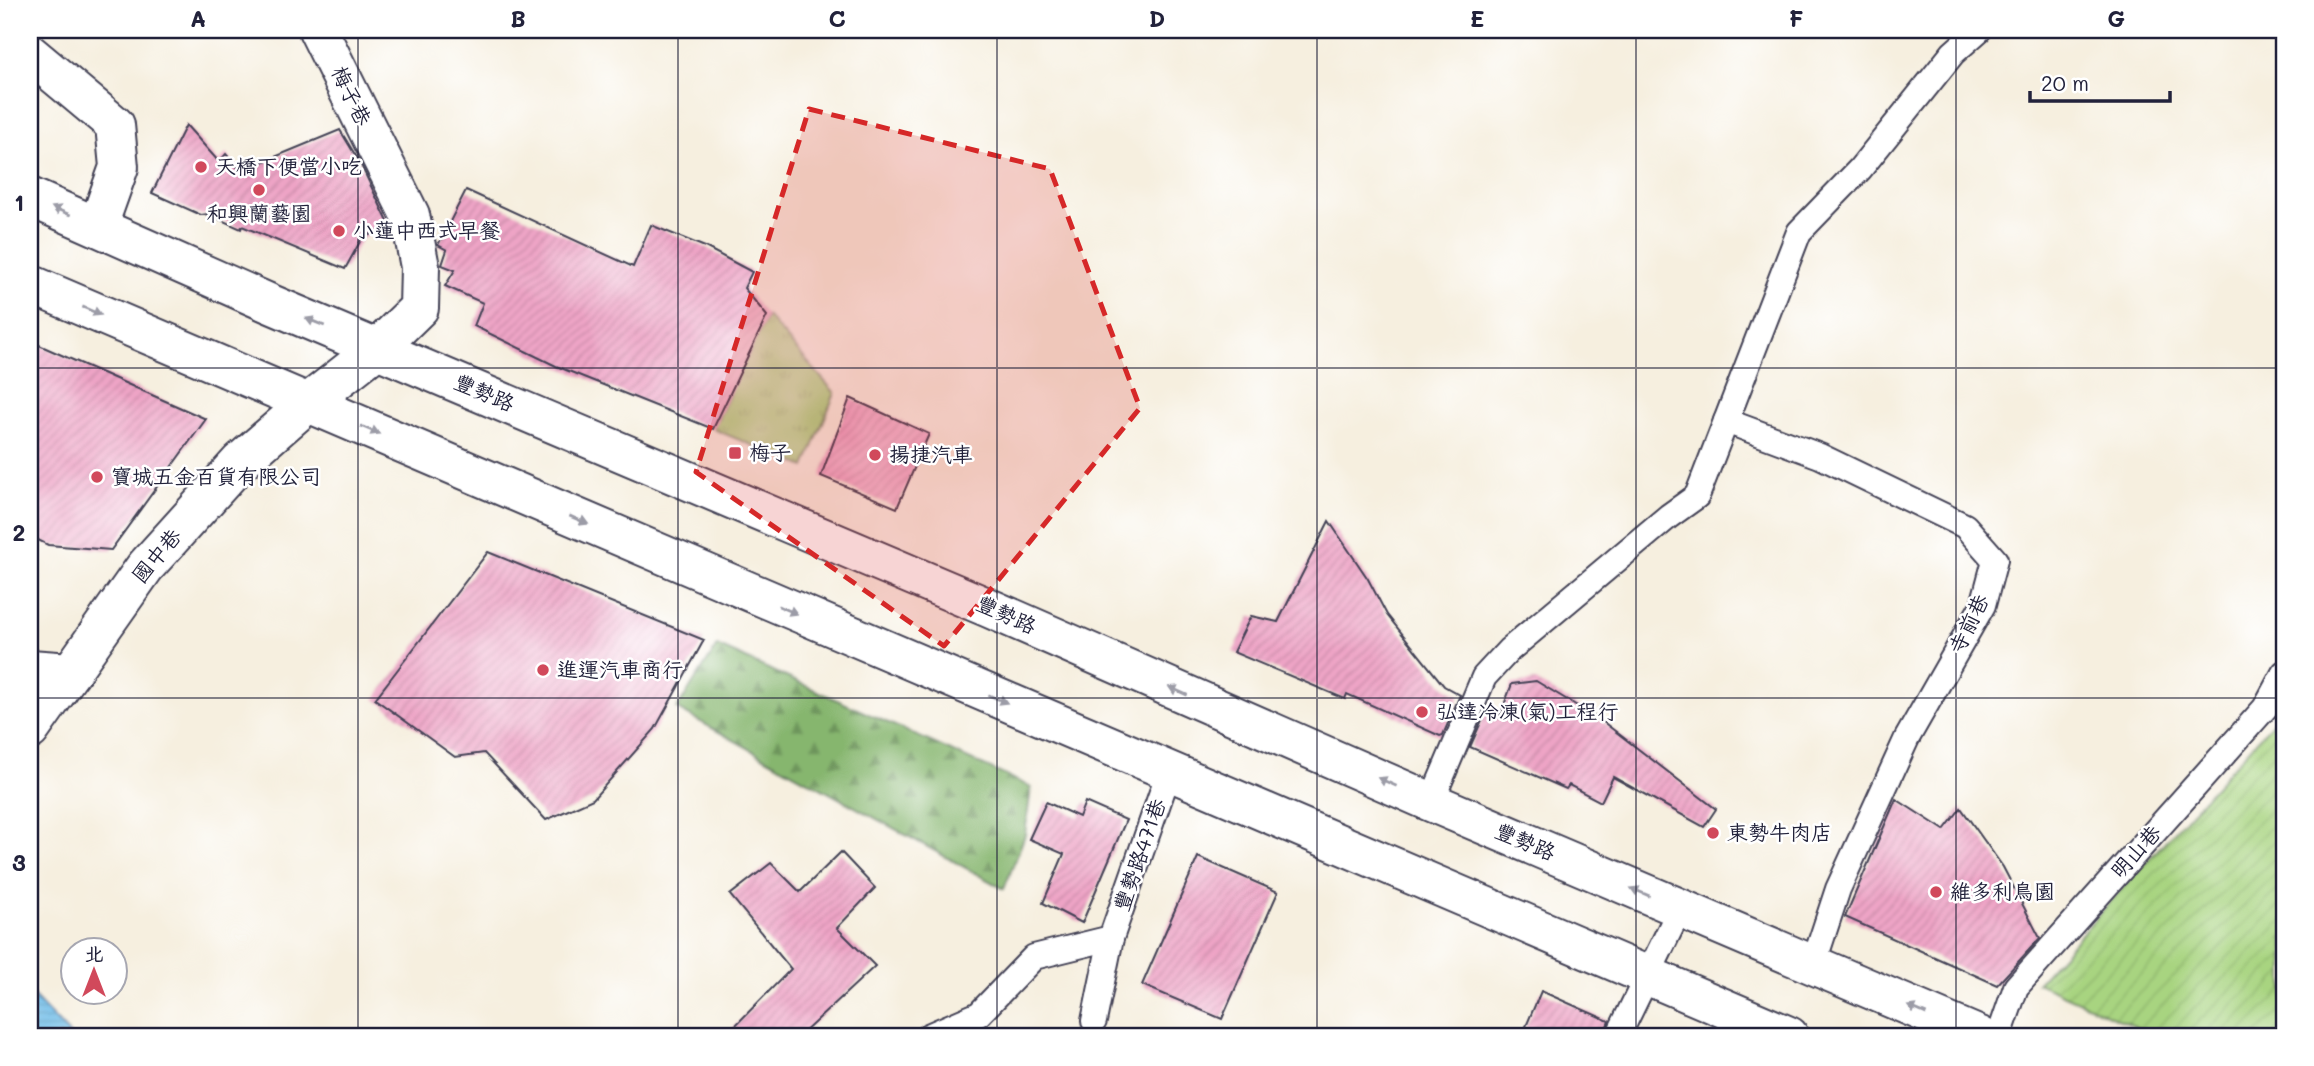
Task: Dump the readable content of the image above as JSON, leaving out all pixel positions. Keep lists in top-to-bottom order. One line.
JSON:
{"streets":{"main road":["梅子巷","豐勢路","國中巷"],"lane":["寺前巷","明山巷","豐勢路471巷"]},"crossings":[["梅子巷","豐勢路"],["梅子巷","國中巷"],["豐勢路","寺前巷"]],"places":{"other":["天橋下便當小吃","和興蘭藝園","小蓮中西式早餐","揚捷汽車","寶城五金百貨有限公司","進運汽車商行","弘達冷凍(氣)工程行","東勢牛肉店","維多利鳥園"],"transit":["梅子"]},"scale_bar":"20 m","north":"top","grid":{"columns":["A","B","C","D","E","F","G"],"rows":["1","2","3"]}}
